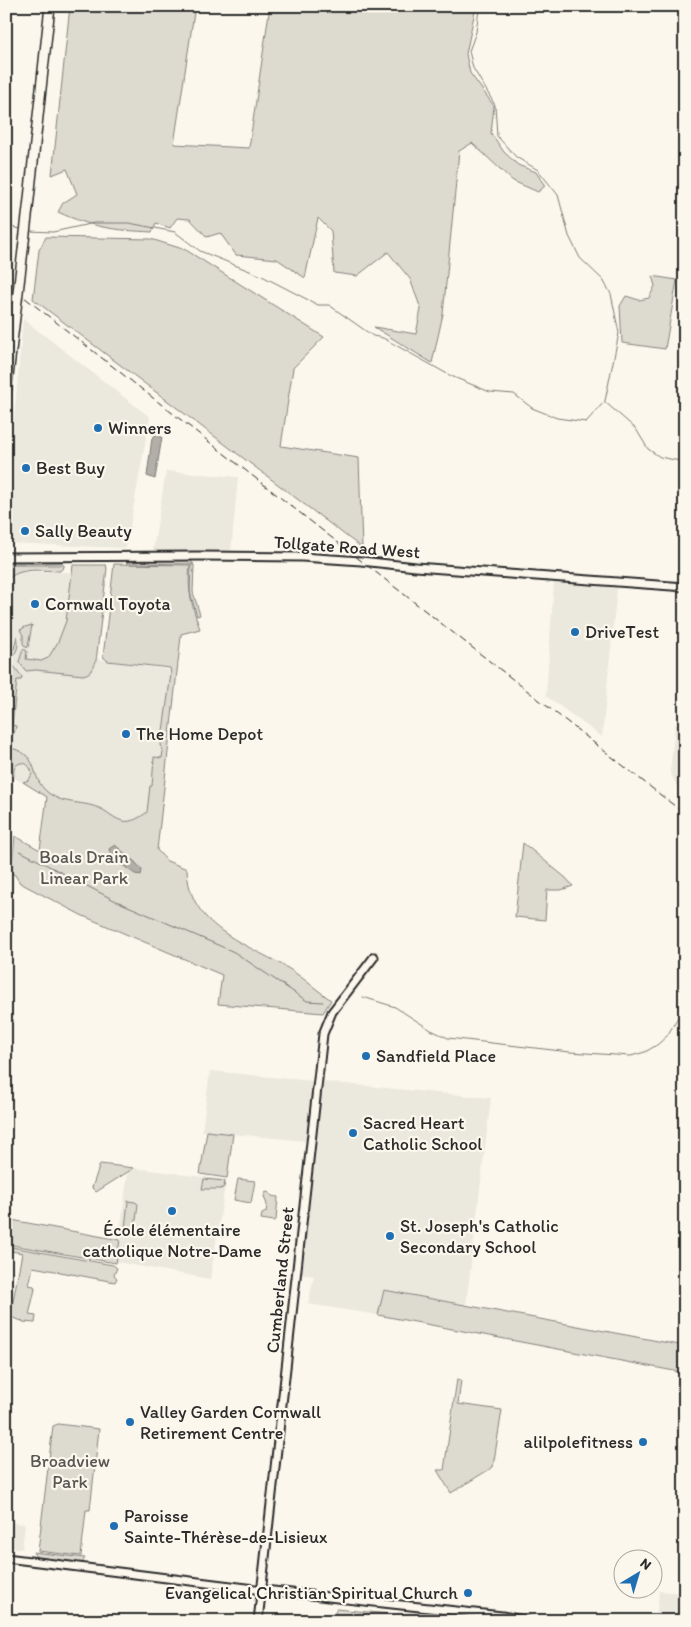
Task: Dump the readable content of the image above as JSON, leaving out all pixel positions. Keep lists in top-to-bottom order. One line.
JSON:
{"streets":{"street":["Tollgate Road West","Cumberland Street"]},"parks":["Boals Drain Linear Park","Broadview Park"],"places":["Winners","Best Buy","Sally Beauty","Cornwall Toyota","DriveTest","The Home Depot","Sandfield Place","Sacred Heart Catholic School","École élémentaire catholique Notre-Dame","St. Joseph's Catholic Secondary School","Valley Garden Cornwall Retirement Centre","alilpolefitness","Paroisse Sainte-Thérèse-de-Lisieux","Evangelical Christian Spiritual Church"],"north":"top right"}
